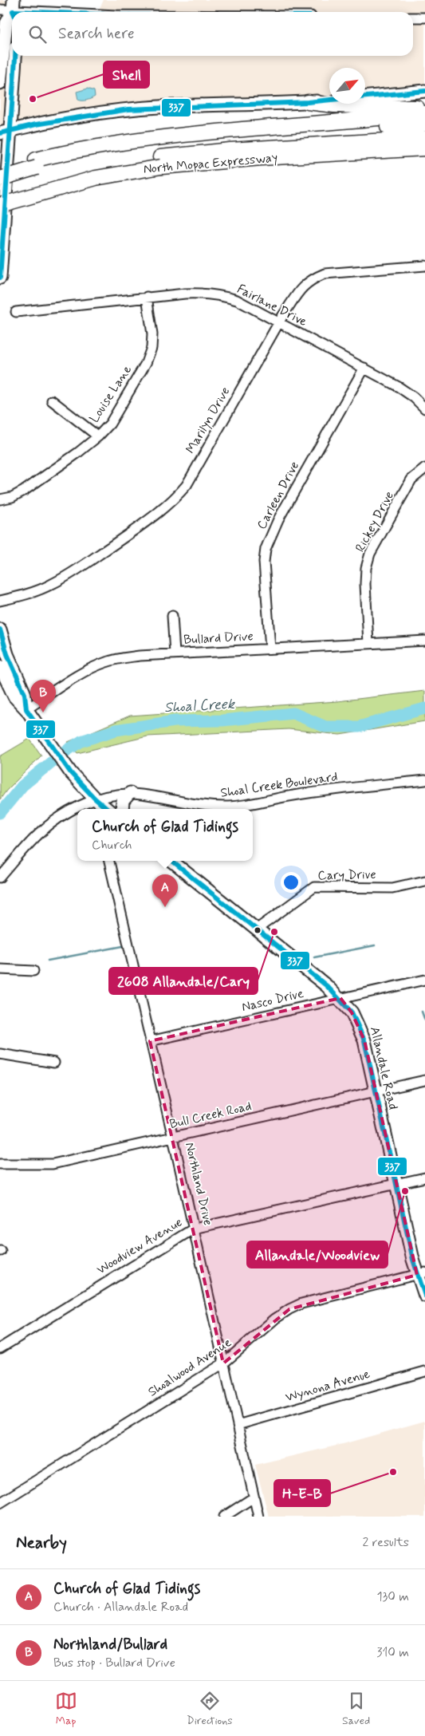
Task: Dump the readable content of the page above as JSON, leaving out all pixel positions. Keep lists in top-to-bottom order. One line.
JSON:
{"streets":{"highway":["North Mopac Expressway"],"main road":["Allandale Road"],"street":["Fairlane Drive","Louise Lane","Marilyn Drive","Carleen Drive","Rickey Drive","Bullard Drive","Shoal Creek Boulevard","Cary Drive","Nasco Drive","Bull Creek Road","Northland Drive","Woodview Avenue","Shoalwood Avenue","Wynona Avenue"]},"crossings":[["Fairlane Drive","Louise Lane"],["Fairlane Drive","Marilyn Drive"],["Fairlane Drive","Carleen Drive"],["Carleen Drive","Bullard Drive"],["Rickey Drive","Bullard Drive"],["Cary Drive","Allandale Road"],["Nasco Drive","Allandale Road"],["Nasco Drive","Northland Drive"],["Allandale Road","Bull Creek Road"],["Allandale Road","Woodview Avenue"],["Allandale Road","Shoalwood Avenue"],["Bull Creek Road","Northland Drive"],["Northland Drive","Woodview Avenue"],["Northland Drive","Shoalwood Avenue"],["Northland Drive","Wynona Avenue"]],"water":["Shoal Creek"],"places":["Shell","2608 Allandale/Cary","Allandale/Woodview","H-E-B"],"lines":["transit line 337"],"north":"top right","page":{"search":"Search here","pins":["B","A"],"popup":["Church of Glad Tidings","Church"],"heading":["Nearby","2 results"],"list":[{"mark":"A","name":"Church of Glad Tidings","note":"Church · Allandale Road","value":"130 m"},{"mark":"B","name":"Northland/Bullard","note":"Bus stop · Bullard Drive","value":"310 m"}],"nav":["Map","Directions","Saved"]}}
